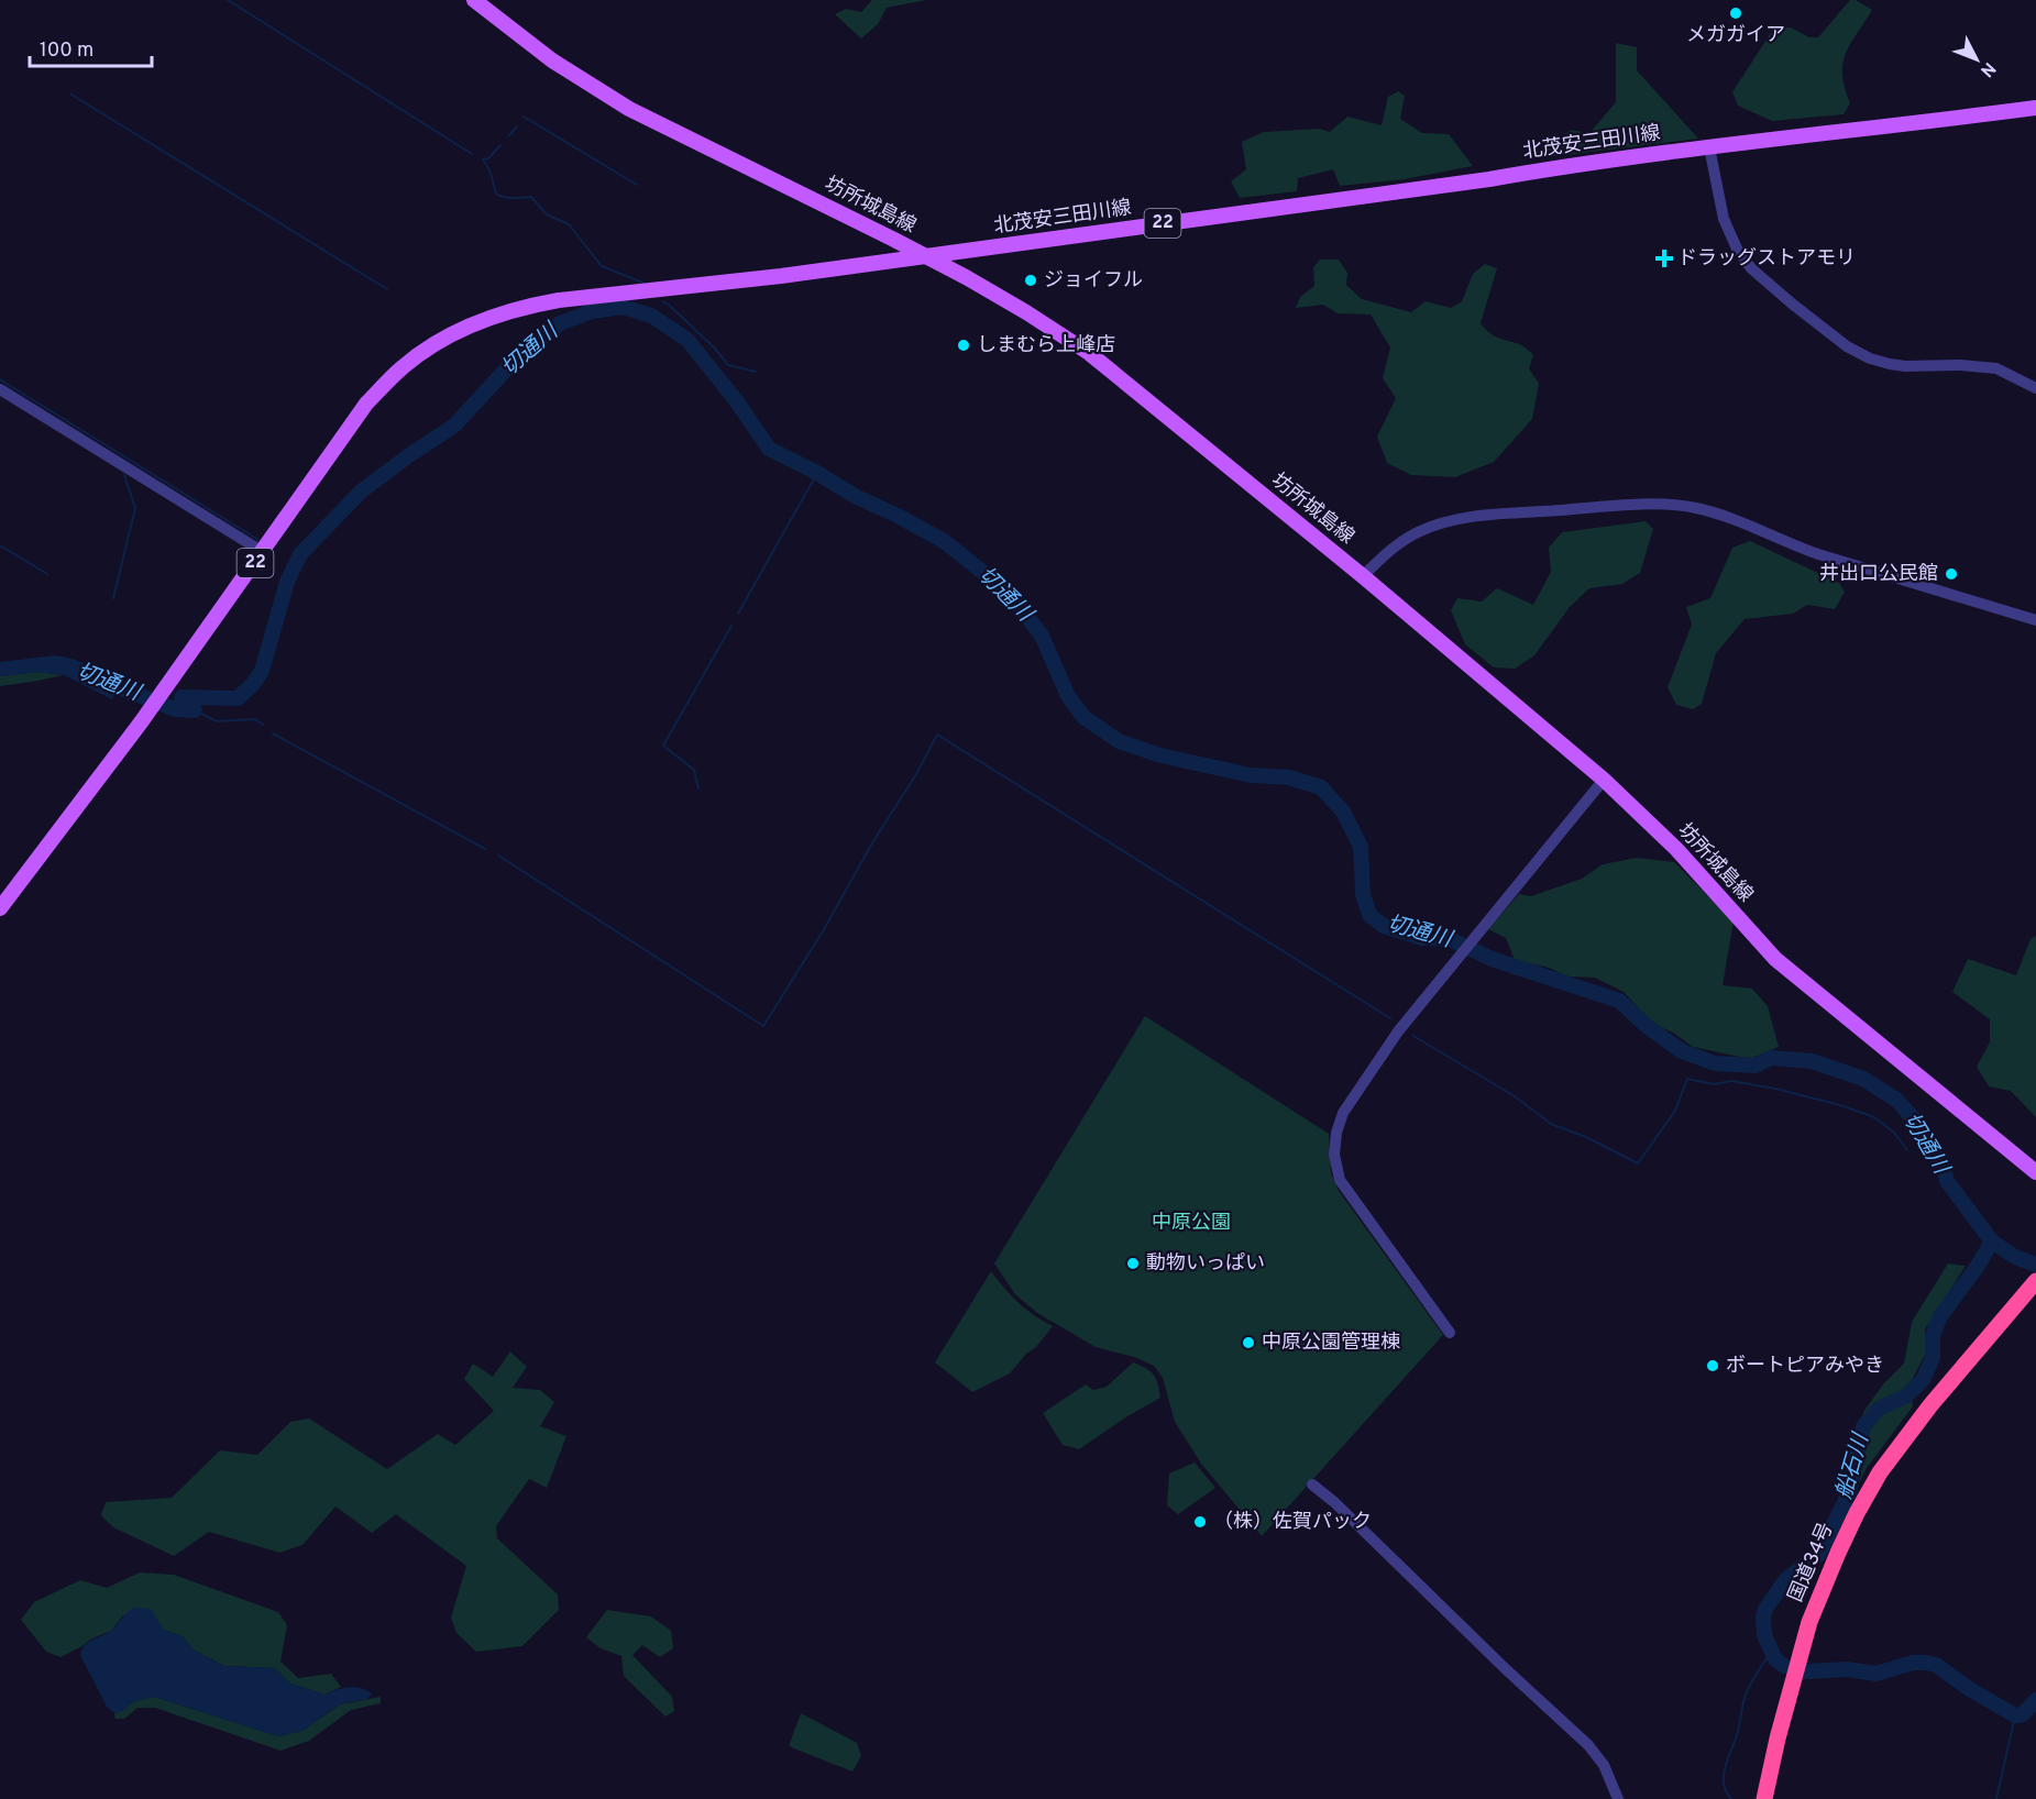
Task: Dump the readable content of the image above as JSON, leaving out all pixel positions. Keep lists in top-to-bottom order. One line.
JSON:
{"streets":{"highway":["国道34号"],"main road":["北茂安三田川線","坊所城島線","22"]},"crossings":[["北茂安三田川線","坊所城島線"],["北茂安三田川線","22"]],"water":["切通川","船石川"],"parks":["中原公園"],"places":{"other":["メガガイア","ジョイフル","しまむら上峰店","井出口公民館","動物いっぱい","中原公園管理棟","ボートピアみやき","（株）佐賀パック"],"health":["ドラッグストアモリ"]},"scale_bar":"100 m","north":"bottom right"}
